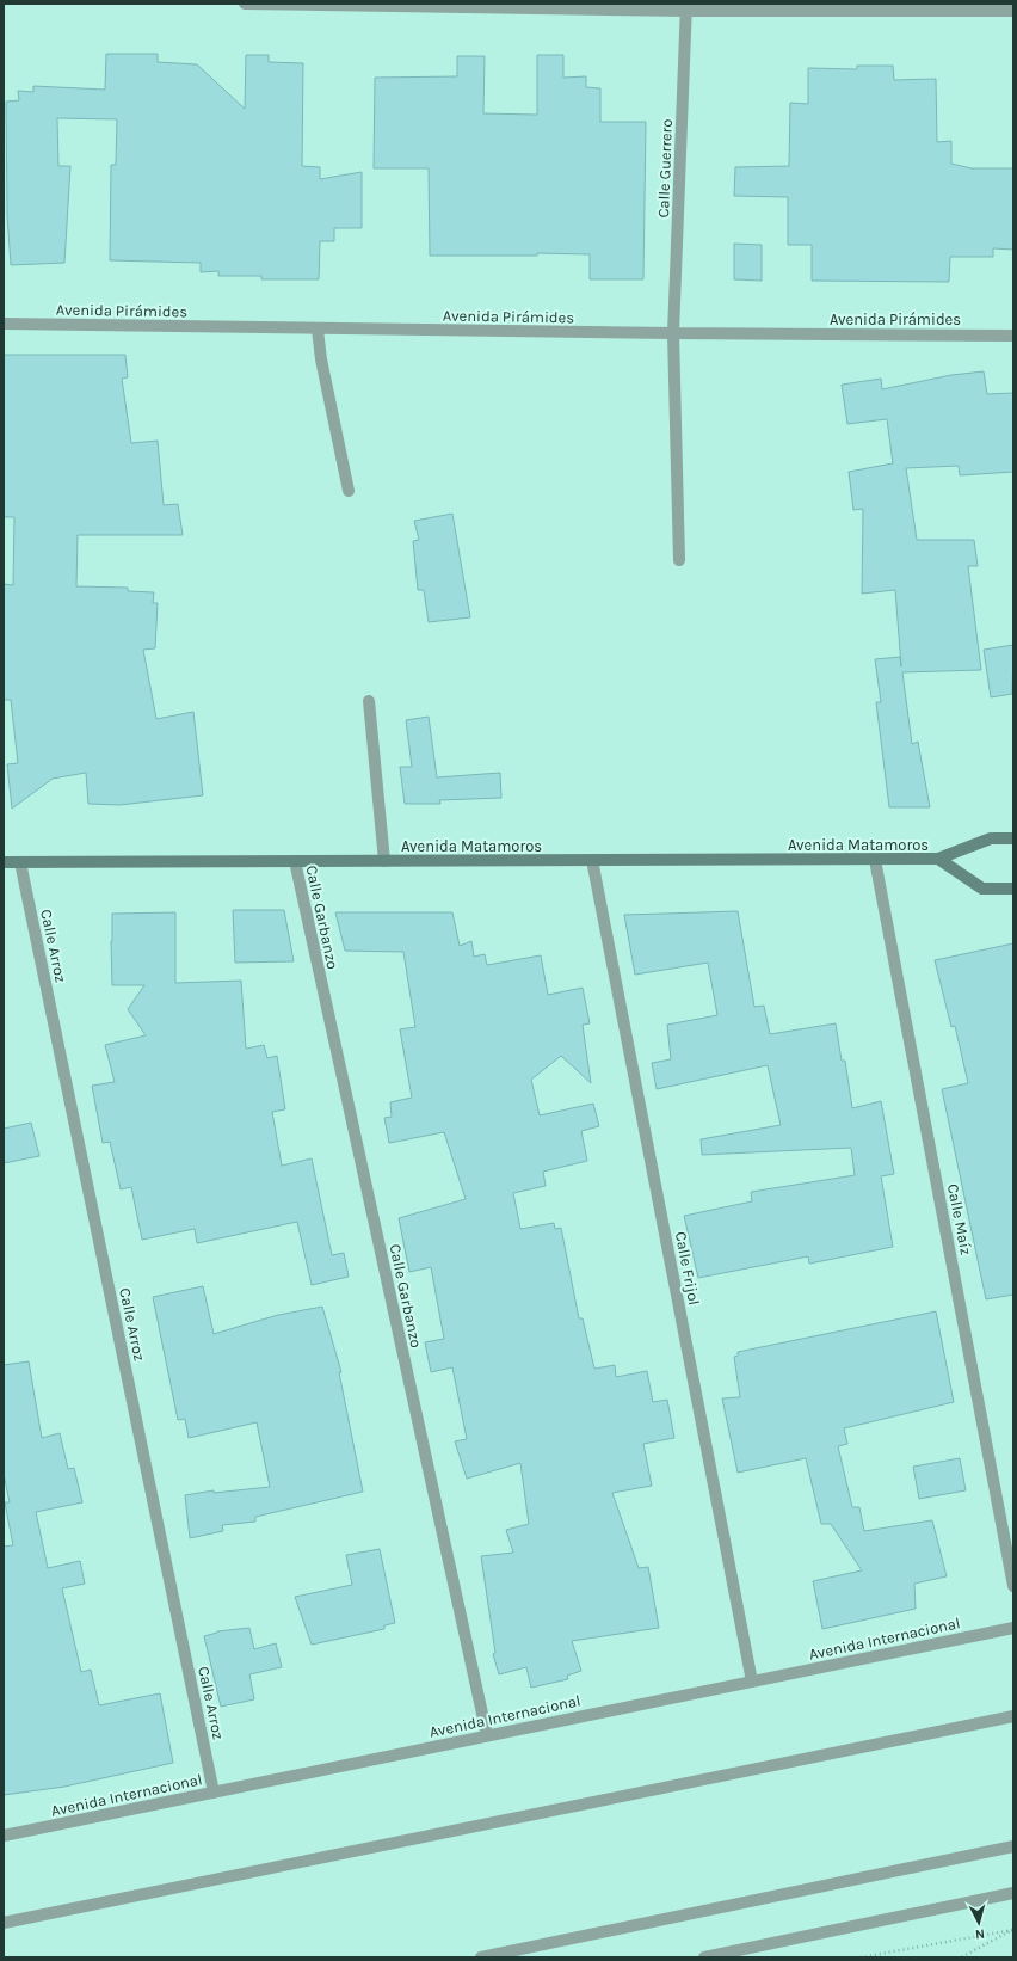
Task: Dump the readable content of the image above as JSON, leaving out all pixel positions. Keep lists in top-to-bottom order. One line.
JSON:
{"streets":{"street":["Calle Guerrero","Avenida Pirámides","Avenida Matamoros","Calle Garbanzo","Calle Arroz","Calle Maíz","Calle Frijol","Avenida Internacional"]},"crossings":[["Calle Guerrero","Avenida Pirámides"],["Avenida Matamoros","Calle Garbanzo"],["Avenida Matamoros","Calle Arroz"],["Avenida Matamoros","Calle Maíz"],["Avenida Matamoros","Calle Frijol"],["Calle Garbanzo","Avenida Internacional"],["Calle Arroz","Avenida Internacional"],["Calle Frijol","Avenida Internacional"]],"north":"bottom"}
